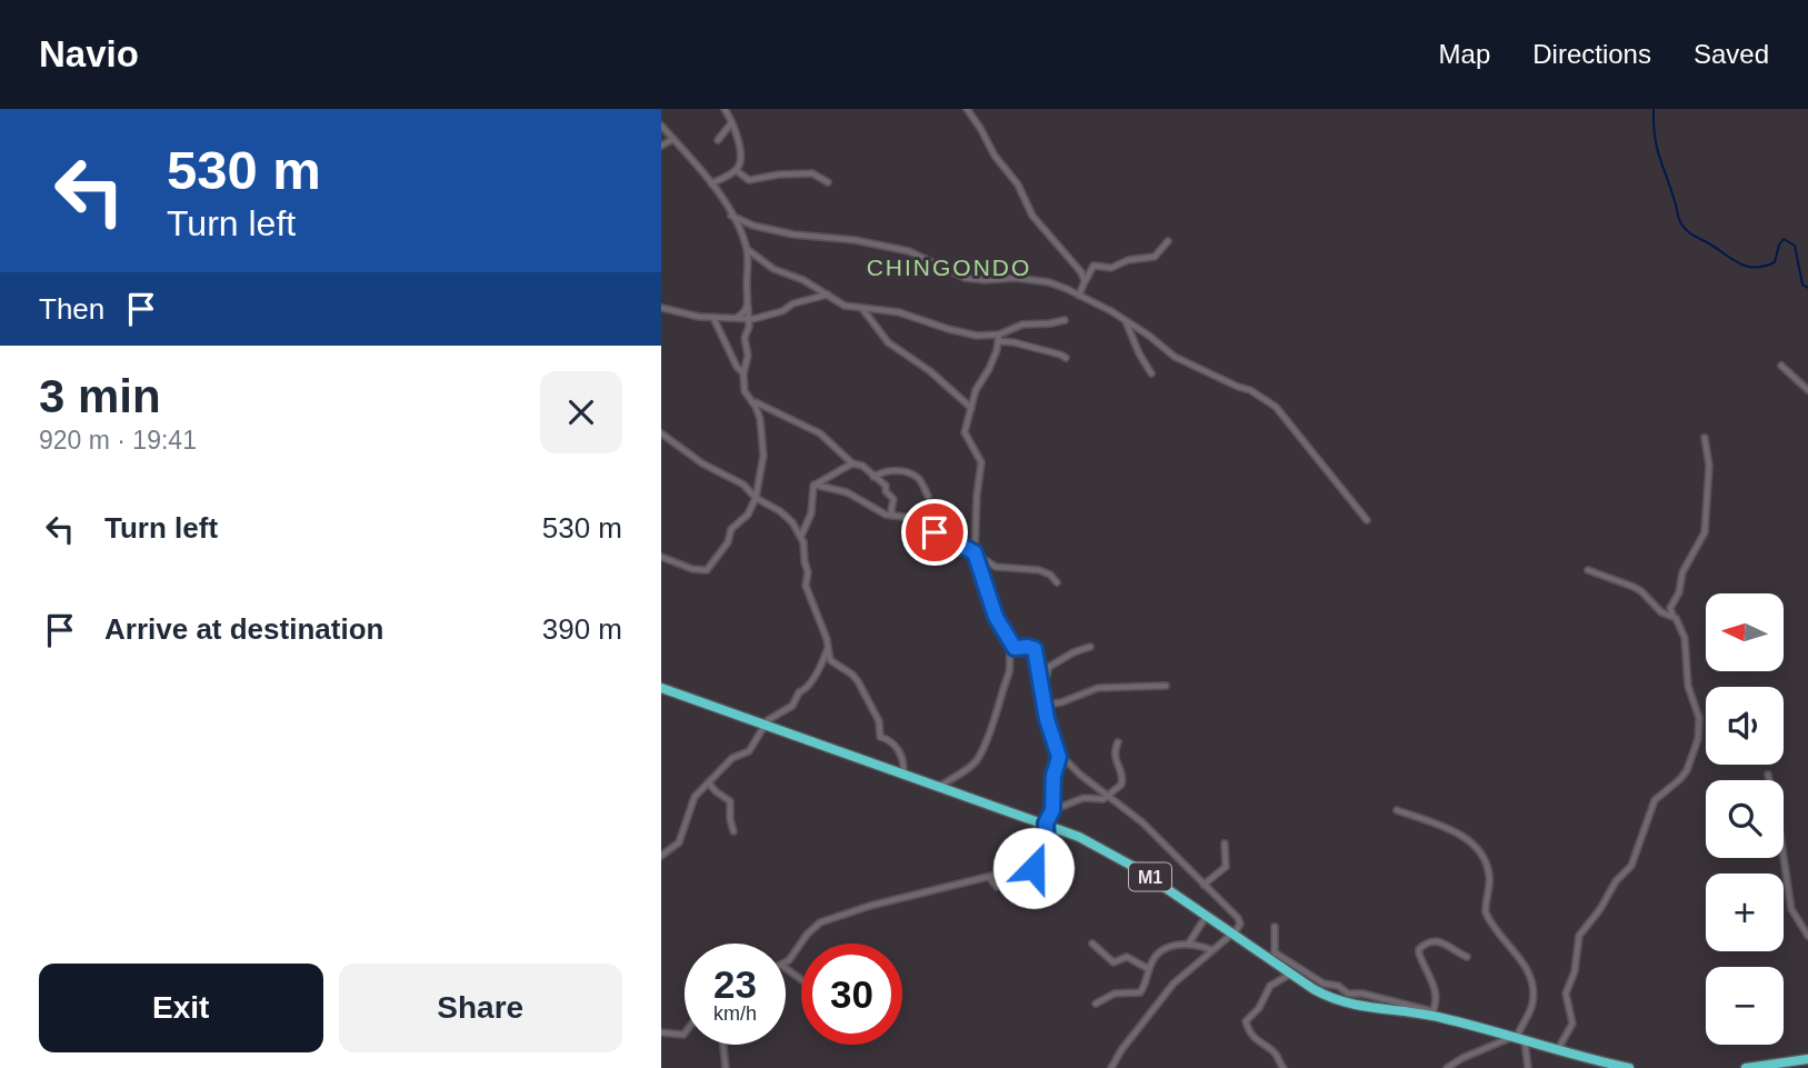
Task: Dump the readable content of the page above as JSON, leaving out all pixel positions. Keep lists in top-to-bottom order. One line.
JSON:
{"streets":{"highway":["M1"]},"districts":["CHINGONDO"],"north":"left","page":{"header":"Navio","nav":["Map","Directions","Saved"],"turn":["530 m","Turn left"],"then":"Then","heading":["3 min","920 m · 19:41"],"list":[{"name":"Turn left","value":"530 m"},{"name":"Arrive at destination","value":"390 m"}],"map_buttons":["+","−"],"speed":"23 km/h","limit":"30","buttons":["Exit","Share"]}}
